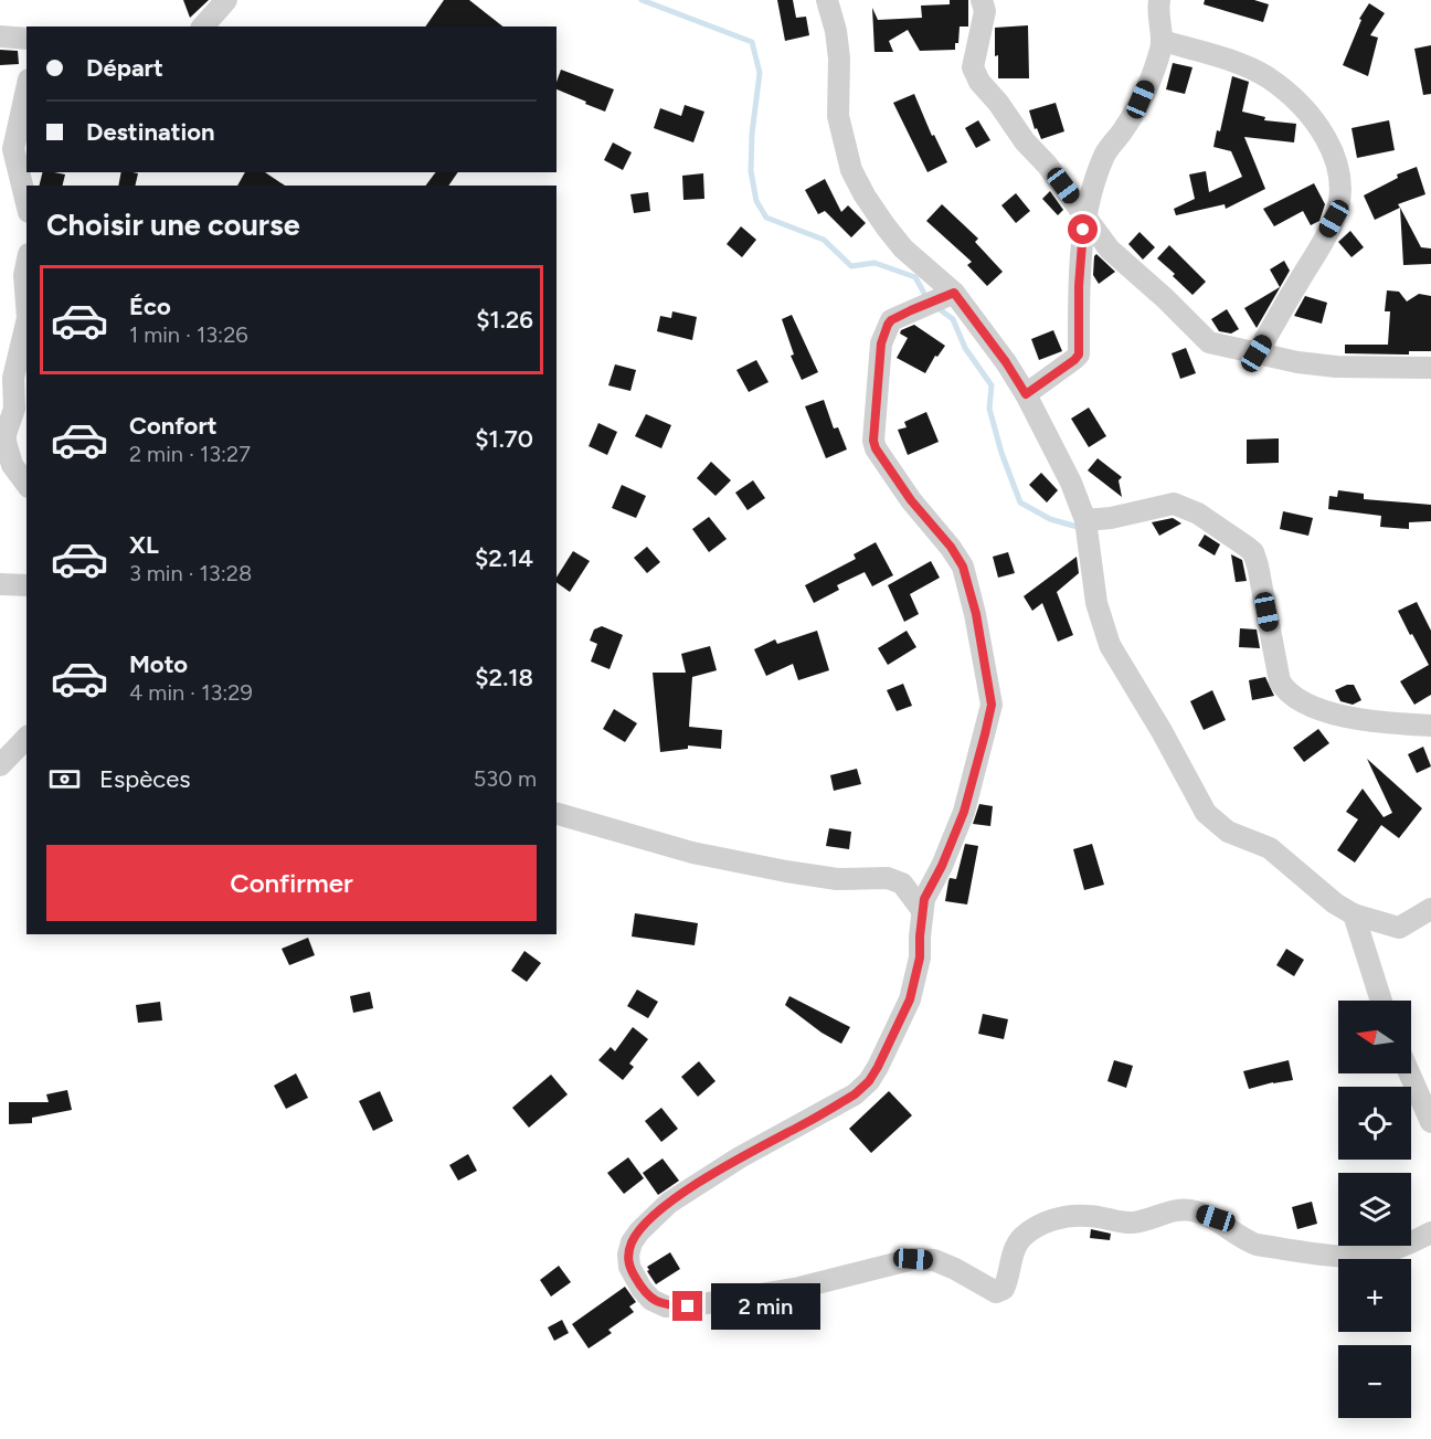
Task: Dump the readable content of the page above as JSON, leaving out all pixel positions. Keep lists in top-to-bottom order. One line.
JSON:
{"north":"left","page":{"banner":["Départ","Destination"],"heading":"Choisir une course","list":[{"name":"Éco","note":"1 min · 13:26","value":"$1.26"},{"name":"Confort","note":"2 min · 13:27","value":"$1.70"},{"name":"XL","note":"3 min · 13:28","value":"$2.14"},{"name":"Moto","note":"4 min · 13:29","value":"$2.18"}],"pay":["Espèces","530 m"],"buttons":"Confirmer","map_buttons":["+","−"],"bubble":"2 min"}}
